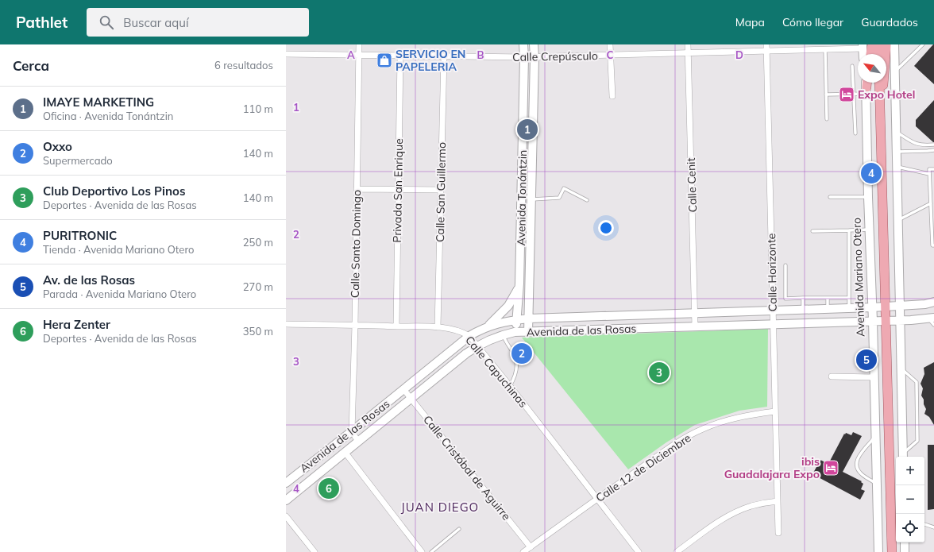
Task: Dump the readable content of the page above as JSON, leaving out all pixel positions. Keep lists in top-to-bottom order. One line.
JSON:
{"streets":{"street":["Calle Crepúsculo","Calle Cenit","Privada San Enrique","Calle San Guillermo","Avenida Tonántzin","Calle Santo Domingo","Calle Horizonte","Avenida Mariano Otero","Avenida de las Rosas","Calle Capuchinas","Calle Cristóbal de Aguirre","Calle 12 de Diciembre"]},"crossings":[["Calle Crepúsculo","Calle Cenit"],["Calle Crepúsculo","Privada San Enrique"],["Calle Crepúsculo","Calle San Guillermo"],["Calle Crepúsculo","Avenida Tonántzin"],["Calle Crepúsculo","Calle Santo Domingo"],["Calle Crepúsculo","Calle Horizonte"],["Calle Cenit","Avenida de las Rosas"],["Privada San Enrique","Calle Capuchinas"],["Calle San Guillermo","Calle Capuchinas"],["Avenida Tonántzin","Avenida de las Rosas"],["Calle Santo Domingo","Avenida de las Rosas"],["Calle Santo Domingo","Calle Capuchinas"],["Calle Horizonte","Avenida de las Rosas"],["Calle Horizonte","Calle 12 de Diciembre"],["Avenida Mariano Otero","Avenida de las Rosas"],["Avenida de las Rosas","Calle Capuchinas"],["Avenida de las Rosas","Calle Cristóbal de Aguirre"],["Calle Capuchinas","Calle 12 de Diciembre"],["Calle Cristóbal de Aguirre","Calle 12 de Diciembre"]],"districts":["JUAN DIEGO"],"places":{"shop":["SERVICIO EN PAPELERIA"],"hotel":["Expo Hotel","ibis Guadalajara Expo"]},"north":"top left","page":{"header":"Pathlet","search":"Buscar aquí","nav":["Mapa","Cómo llegar","Guardados"],"heading":["Cerca","6 resultados"],"list":[{"mark":"1","name":"IMAYE MARKETING","note":"Oficina · Avenida Tonántzin","value":"110 m"},{"mark":"2","name":"Oxxo","note":"Supermercado","value":"140 m"},{"mark":"3","name":"Club Deportivo Los Pinos","note":"Deportes · Avenida de las Rosas","value":"140 m"},{"mark":"4","name":"PURITRONIC","note":"Tienda · Avenida Mariano Otero","value":"250 m"},{"mark":"5","name":"Av. de las Rosas","note":"Parada · Avenida Mariano Otero","value":"270 m"},{"mark":"6","name":"Hera Zenter","note":"Deportes · Avenida de las Rosas","value":"350 m"}],"pins":["1","4","2","5","3","6"],"map_buttons":["+","−"]},"grid":{"columns":["A","B","C","D"],"rows":["1","2","3","4"]}}
